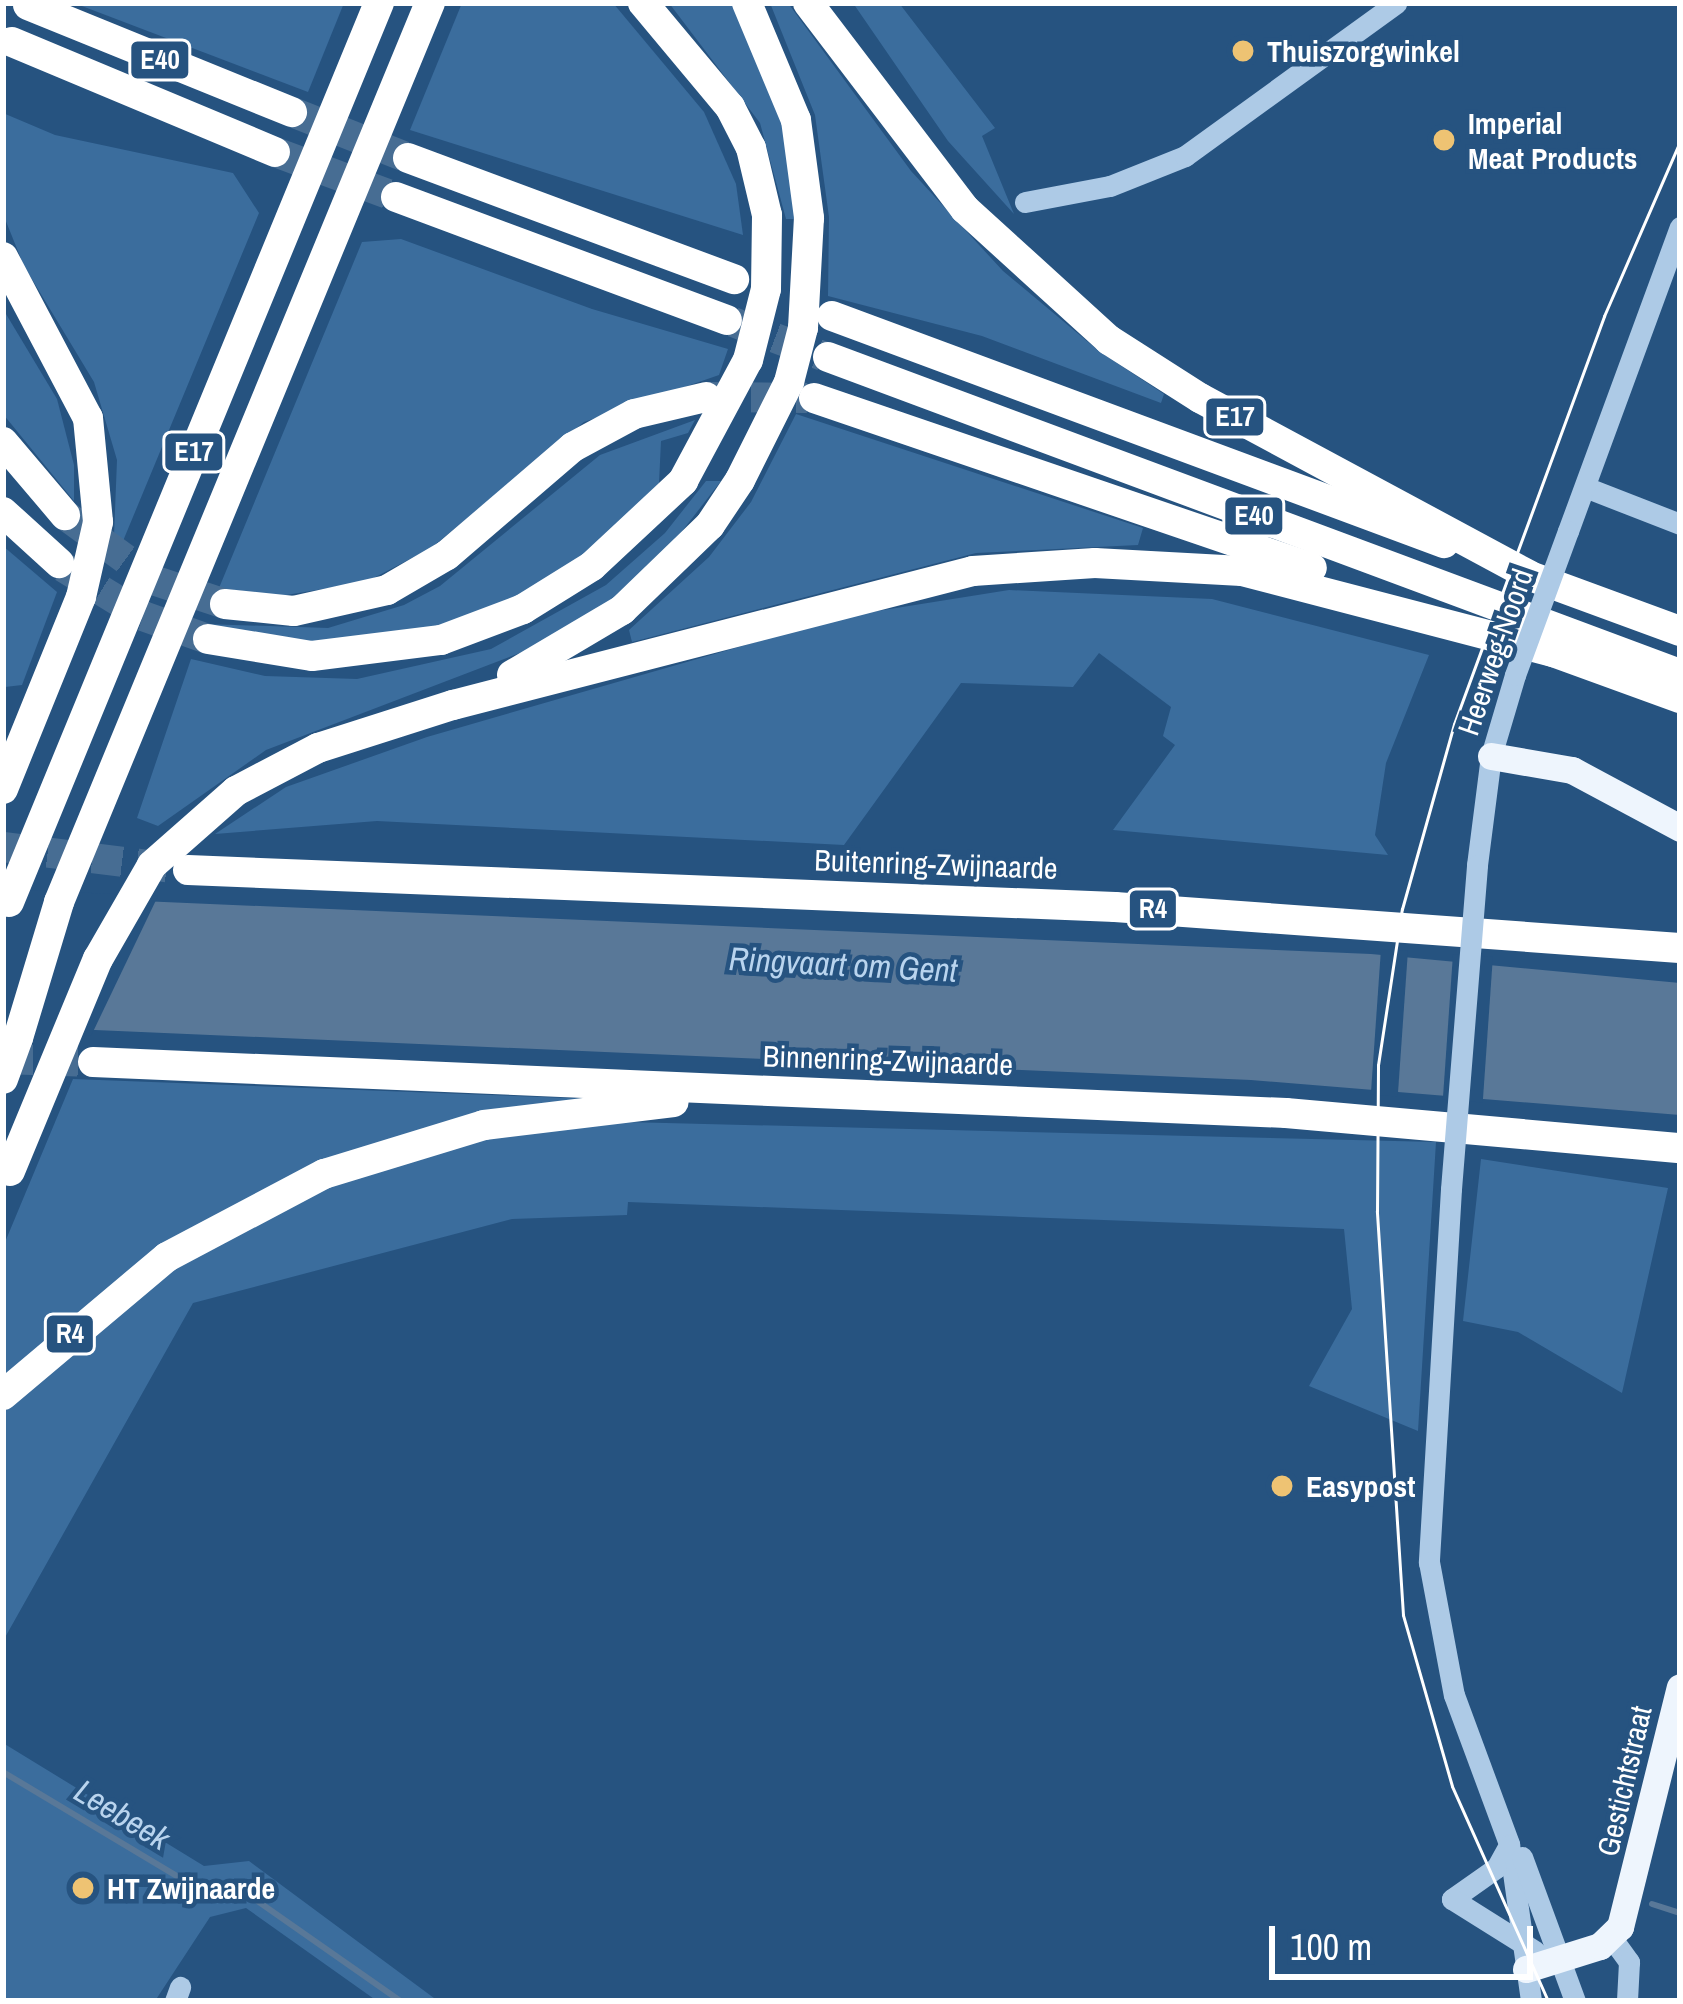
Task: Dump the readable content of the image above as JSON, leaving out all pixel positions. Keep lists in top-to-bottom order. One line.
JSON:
{"streets":{"highway":["E40","E17","Buitenring-Zwijnaarde","R4","Binnenring-Zwijnaarde"],"main road":["Gestichtstraat"],"street":["Heerweg-Noord"]},"crossings":[["E40","E17"],["R4","Binnenring-Zwijnaarde"]],"water":["Ringvaart om Gent","Leebeek"],"places":["Thuiszorgwinkel","Imperial Meat Products","Easypost","HT Zwijnaarde"],"scale_bar":"100 m"}
